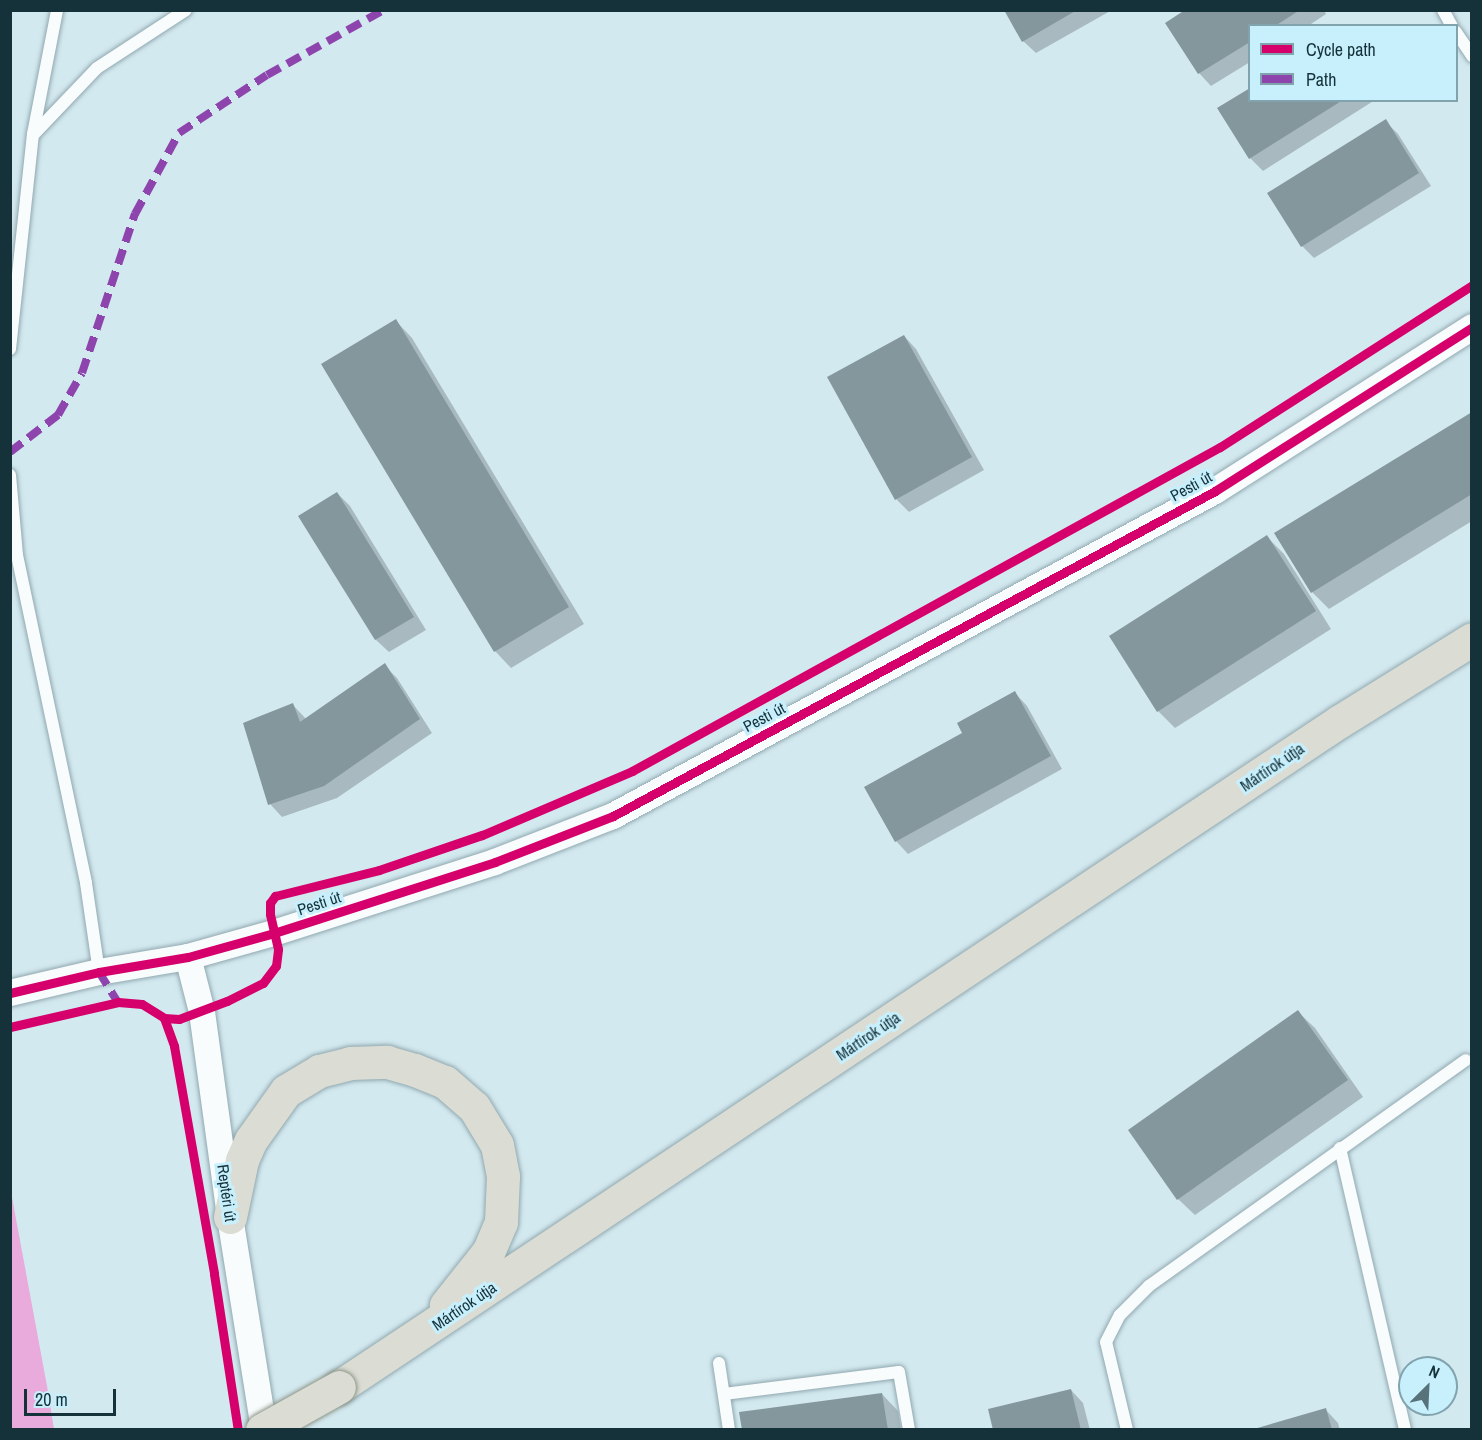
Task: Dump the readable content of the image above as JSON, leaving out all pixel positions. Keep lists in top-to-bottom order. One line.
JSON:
{"streets":{"main road":["Mártírok útja"],"street":["Pesti út","Reptéri út"]},"crossings":[["Pesti út","Reptéri út"],["Mártírok útja","Reptéri út"]],"legend":["Cycle path","Path"],"scale_bar":"20 m","north":"top right"}
